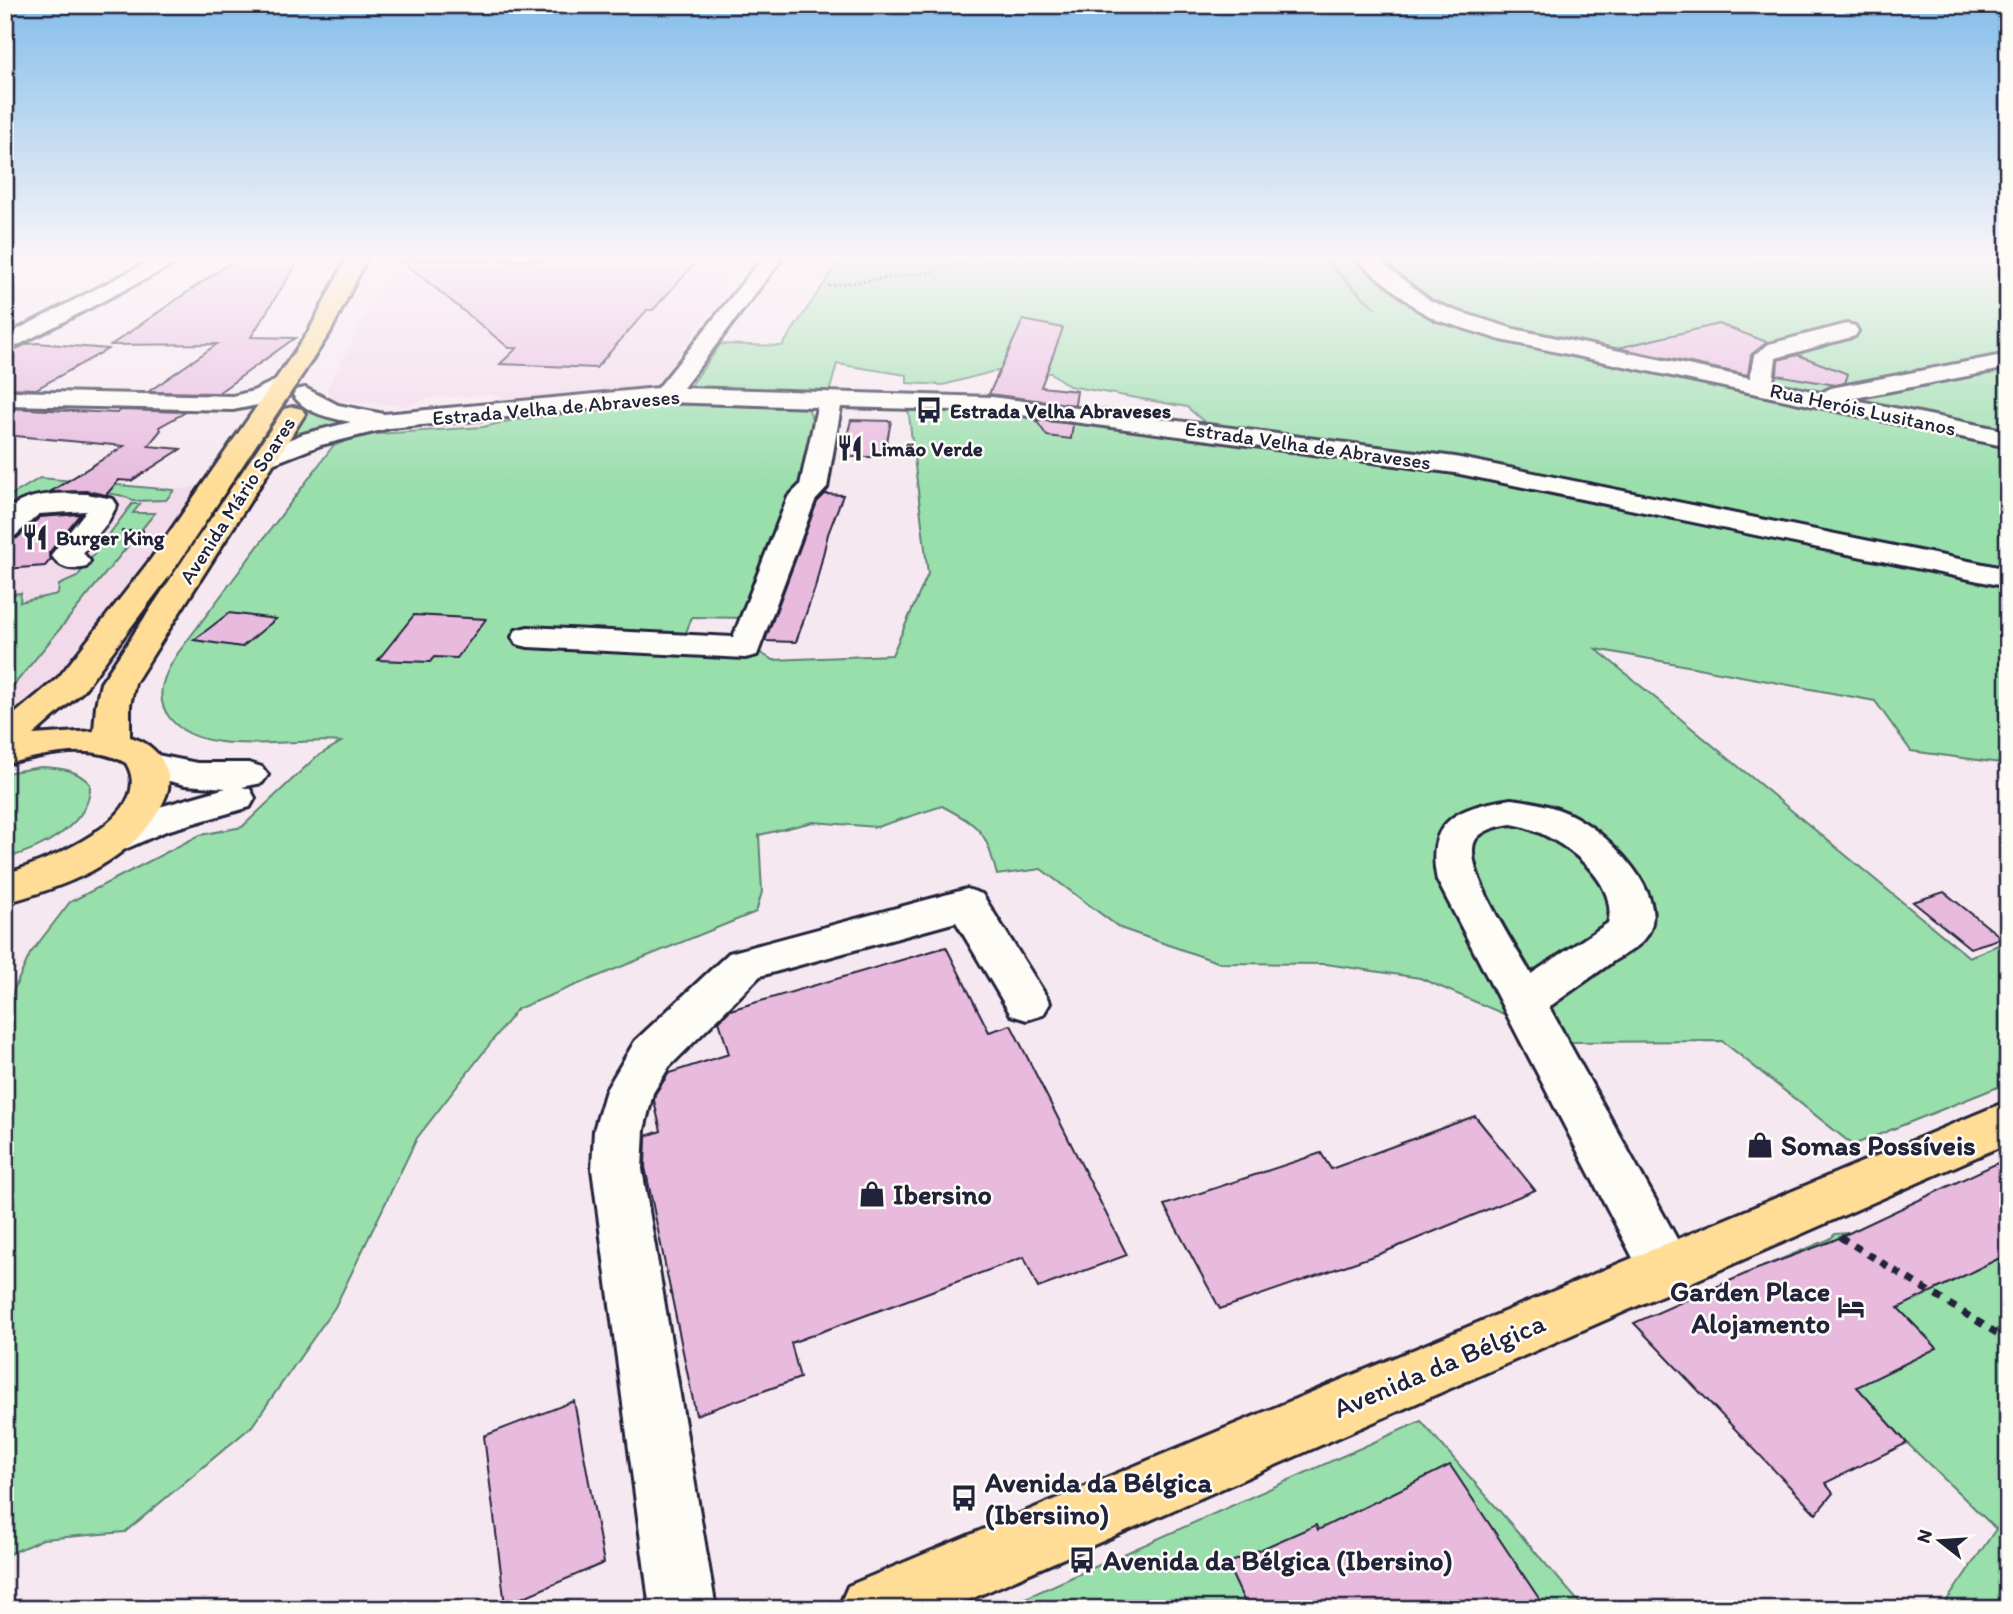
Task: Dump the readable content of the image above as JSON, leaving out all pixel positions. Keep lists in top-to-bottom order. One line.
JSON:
{"streets":{"main road":["Avenida Mário Soares","Avenida da Bélgica"],"street":["Estrada Velha de Abraveses","Rua Heróis Lusitanos"]},"places":{"bus stop":["Estrada Velha Abraveses","Avenida da Bélgica (Ibersiino)","Avenida da Bélgica (Ibersino)"],"restaurant":["Limão Verde","Burger King"],"shop":["Somas Possíveis","Ibersino"],"hotel":["Garden Place Alojamento"]},"north":"left"}
